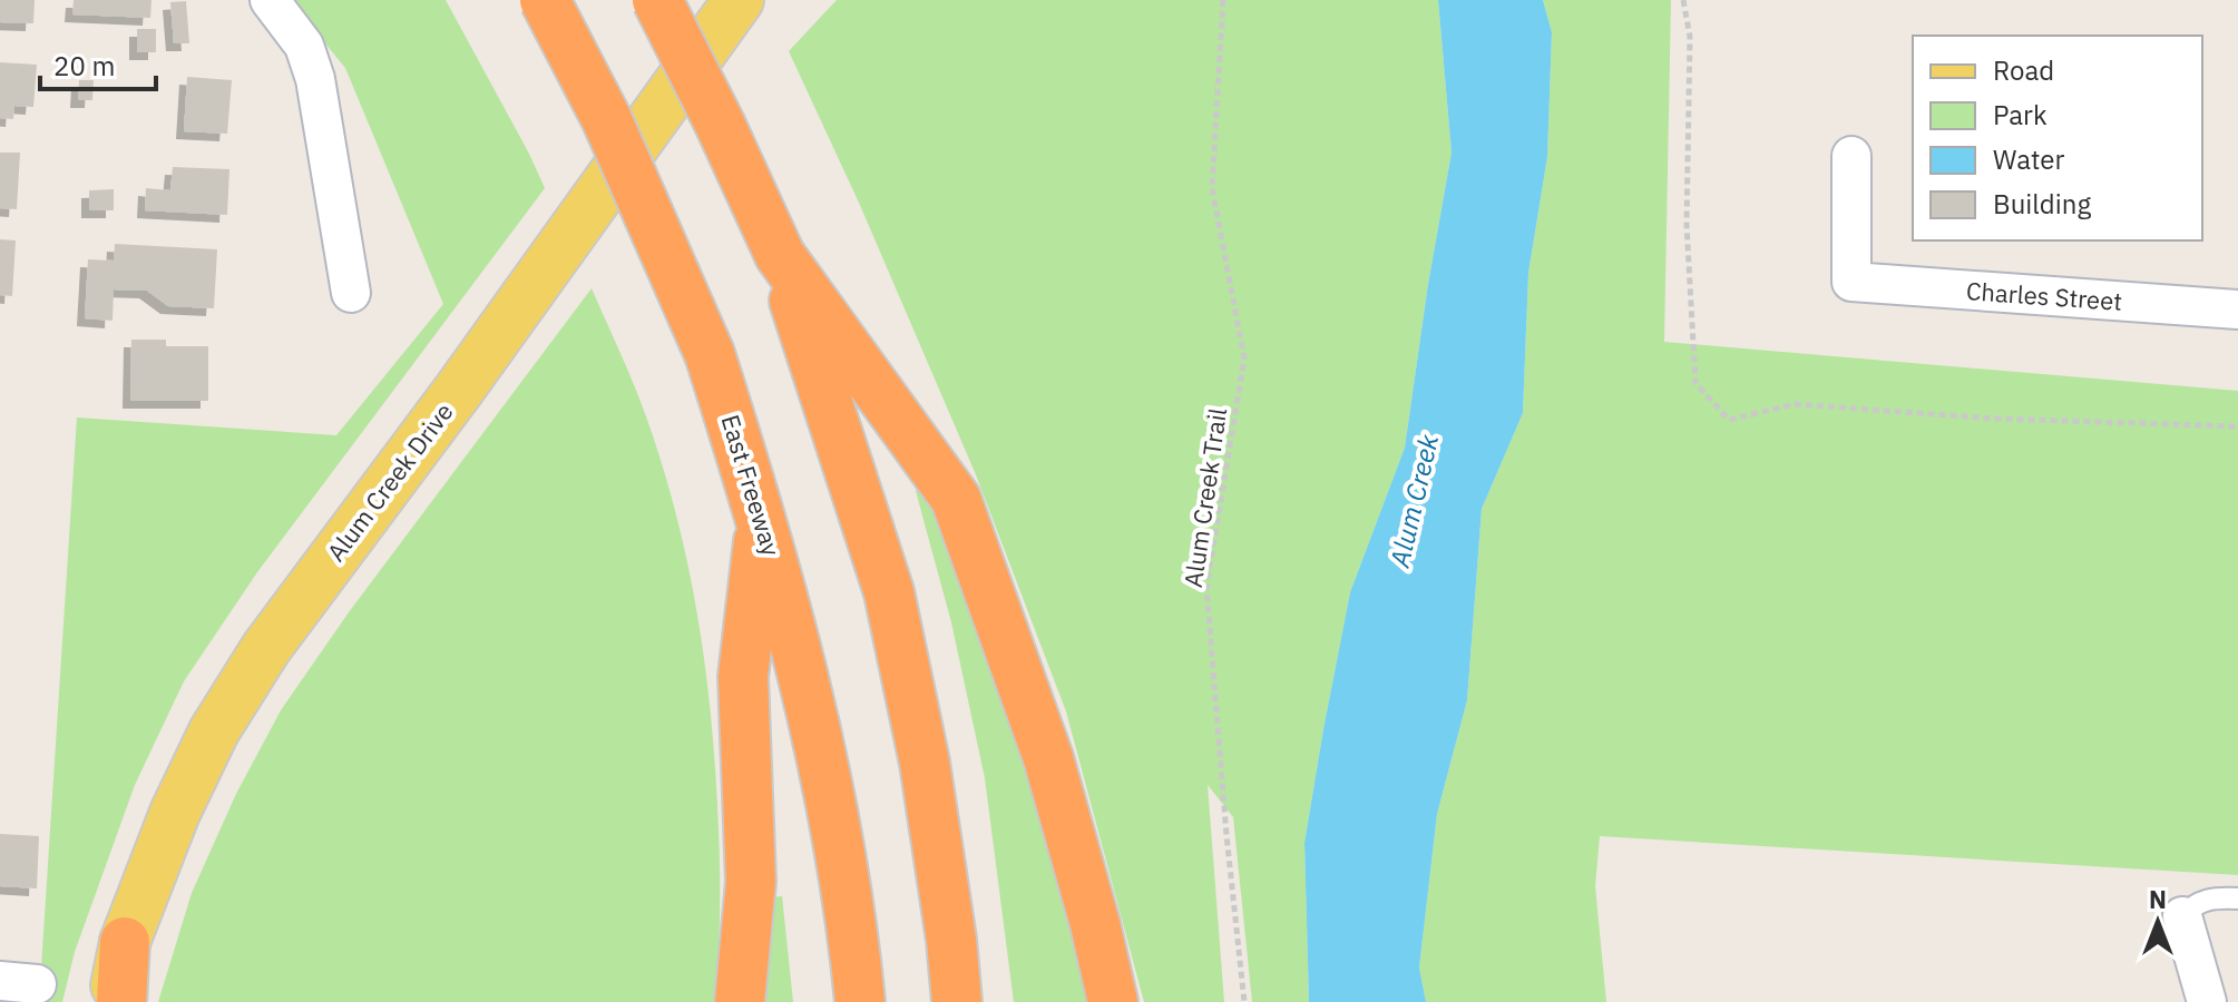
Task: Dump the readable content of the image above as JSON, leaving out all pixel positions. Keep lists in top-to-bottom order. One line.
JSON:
{"streets":{"highway":["East Freeway"],"main road":["Alum Creek Drive"],"street":["Charles Street"],"path":["Alum Creek Trail"]},"water":["Alum Creek"],"legend":["Road","Park","Water","Building"],"scale_bar":"20 m","north":"top"}
